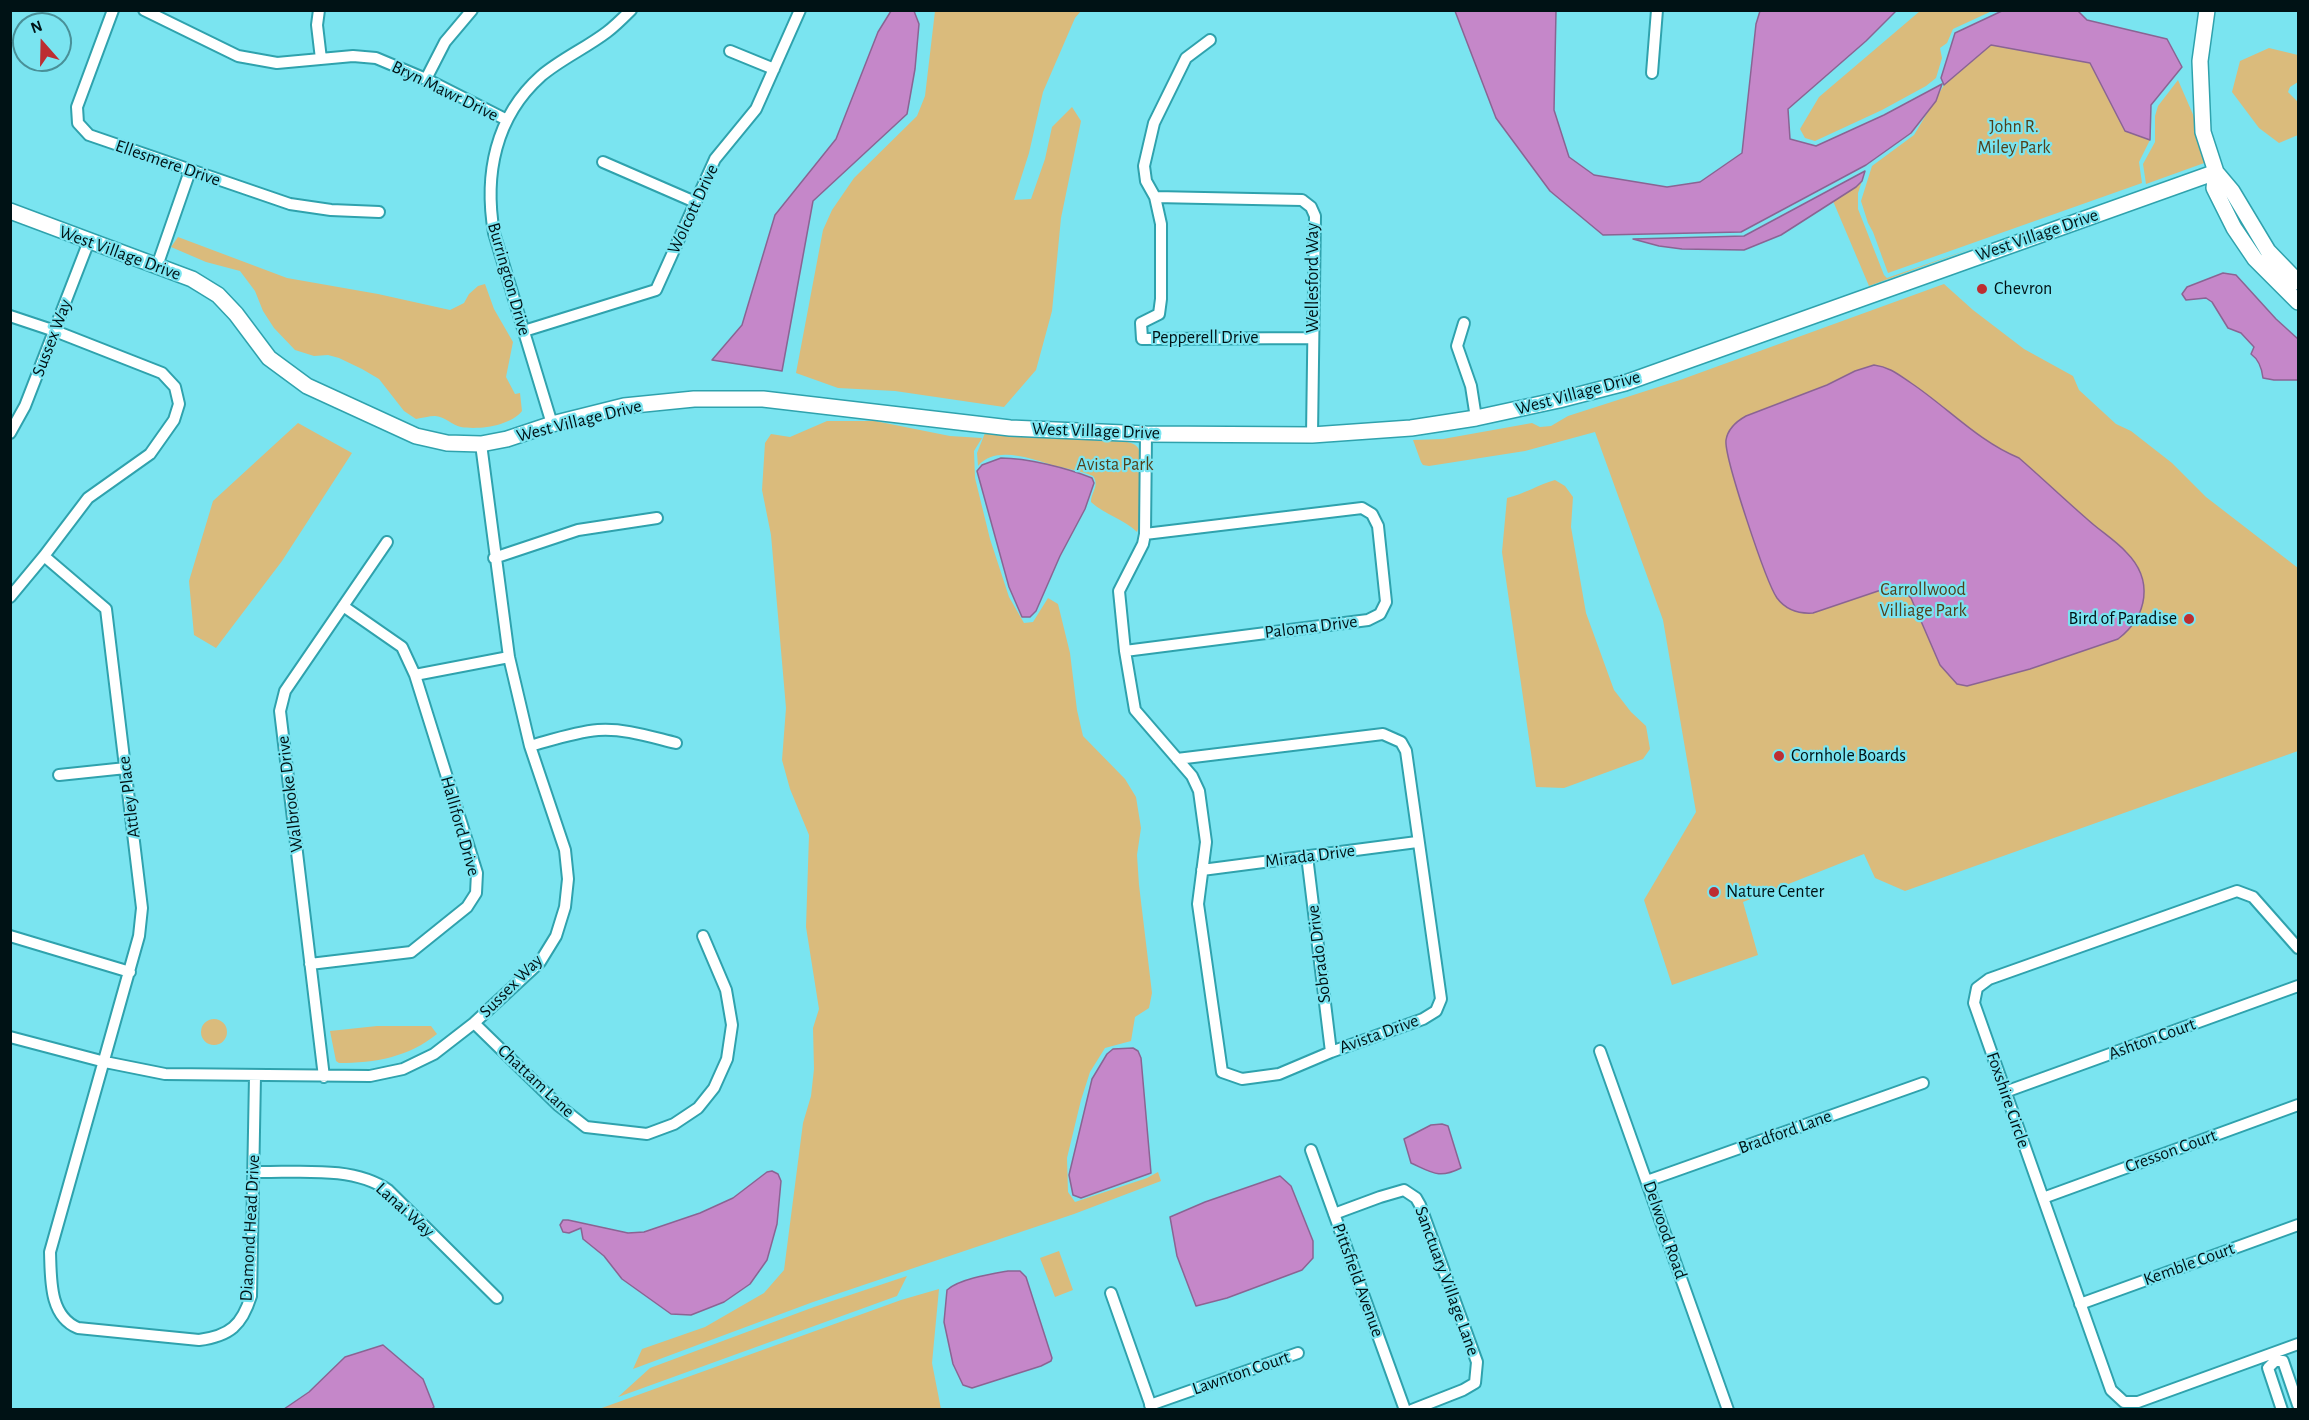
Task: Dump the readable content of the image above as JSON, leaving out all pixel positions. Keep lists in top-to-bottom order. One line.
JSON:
{"streets":{"street":["Bryn Mawr Drive","Ellesmere Drive","Wolcott Drive","West Village Drive","Wellesford Way","Burrington Drive","Sussex Way","Pepperell Drive","Paloma Drive","Walbrooke Drive","Attley Place","Halliford Drive","Mirada Drive","Sobrado Drive","Avista Drive","Ashton Court","Chattam Lane","Foxshire Circle","Bradford Lane","Cresson Court","Lanai Way","Diamond Head Drive","Delwood Road","Kemble Court","Pittsfield Avenue","Sanctuary Village Lane","Lawnton Court"]},"crossings":[["Bryn Mawr Drive","Burrington Drive"],["Wolcott Drive","Burrington Drive"],["West Village Drive","Wellesford Way"],["West Village Drive","Burrington Drive"],["West Village Drive","Sussex Way"],["West Village Drive","Avista Drive"],["Wellesford Way","Pepperell Drive"],["Sussex Way","Walbrooke Drive"],["Sussex Way","Attley Place"],["Sussex Way","Chattam Lane"],["Sussex Way","Diamond Head Drive"],["Paloma Drive","Avista Drive"],["Walbrooke Drive","Halliford Drive"],["Attley Place","Diamond Head Drive"],["Mirada Drive","Sobrado Drive"],["Mirada Drive","Avista Drive"],["Sobrado Drive","Avista Drive"],["Ashton Court","Foxshire Circle"],["Foxshire Circle","Cresson Court"],["Foxshire Circle","Kemble Court"],["Bradford Lane","Delwood Road"],["Lanai Way","Diamond Head Drive"],["Pittsfield Avenue","Sanctuary Village Lane"]],"parks":["John R. Miley Park","Avista Park","Carrollwood Villiage Park"],"places":["Chevron","Bird of Paradise","Cornhole Boards","Nature Center"],"north":"top"}
